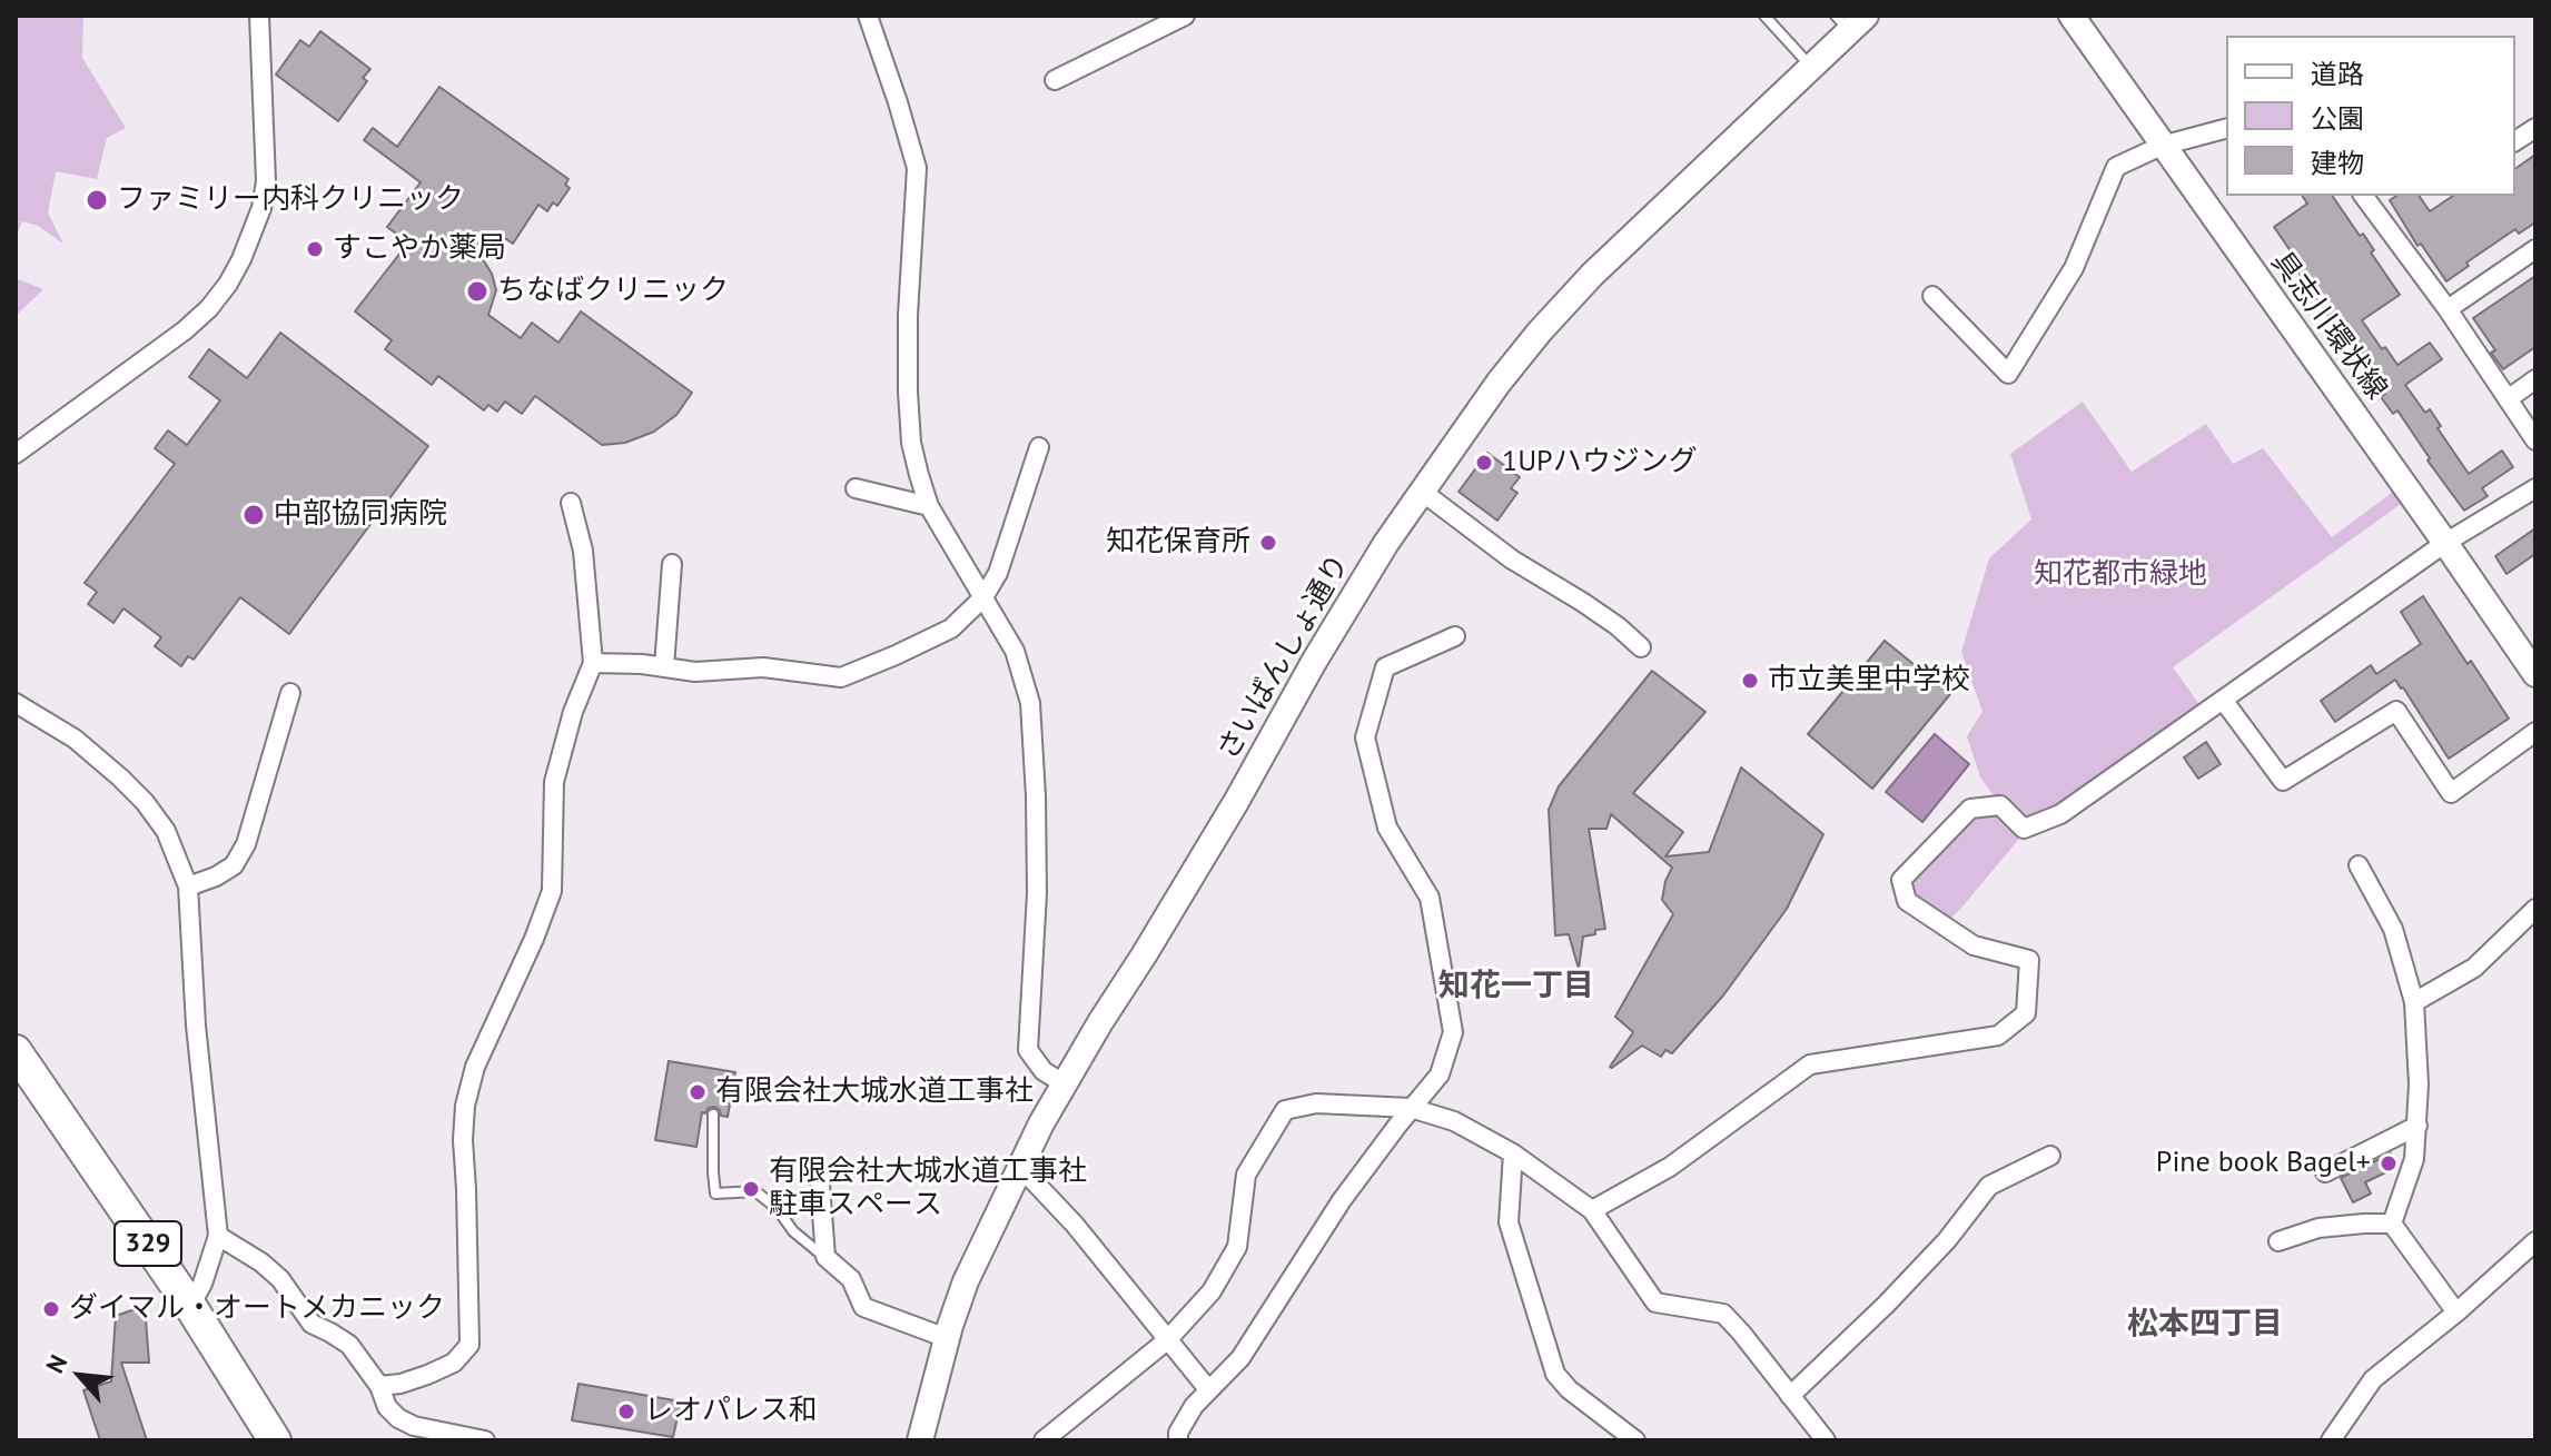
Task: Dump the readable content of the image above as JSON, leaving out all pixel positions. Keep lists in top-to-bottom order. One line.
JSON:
{"streets":{"highway":["329"],"main road":["具志川環状線","さいばんしょ通り"]},"districts":["知花一丁目","松本四丁目"],"parks":["知花都市緑地"],"places":["ファミリー内科クリニック","すこやか薬局","ちなばクリニック","1UPハウジング","中部協同病院","知花保育所","市立美里中学校","有限会社大城水道工事社","Pine book Bagel+","有限会社大城水道工事社 駐車スペース","ダイマル・オートメカニック","レオパレス和"],"legend":["道路","公園","建物"],"north":"top left"}
